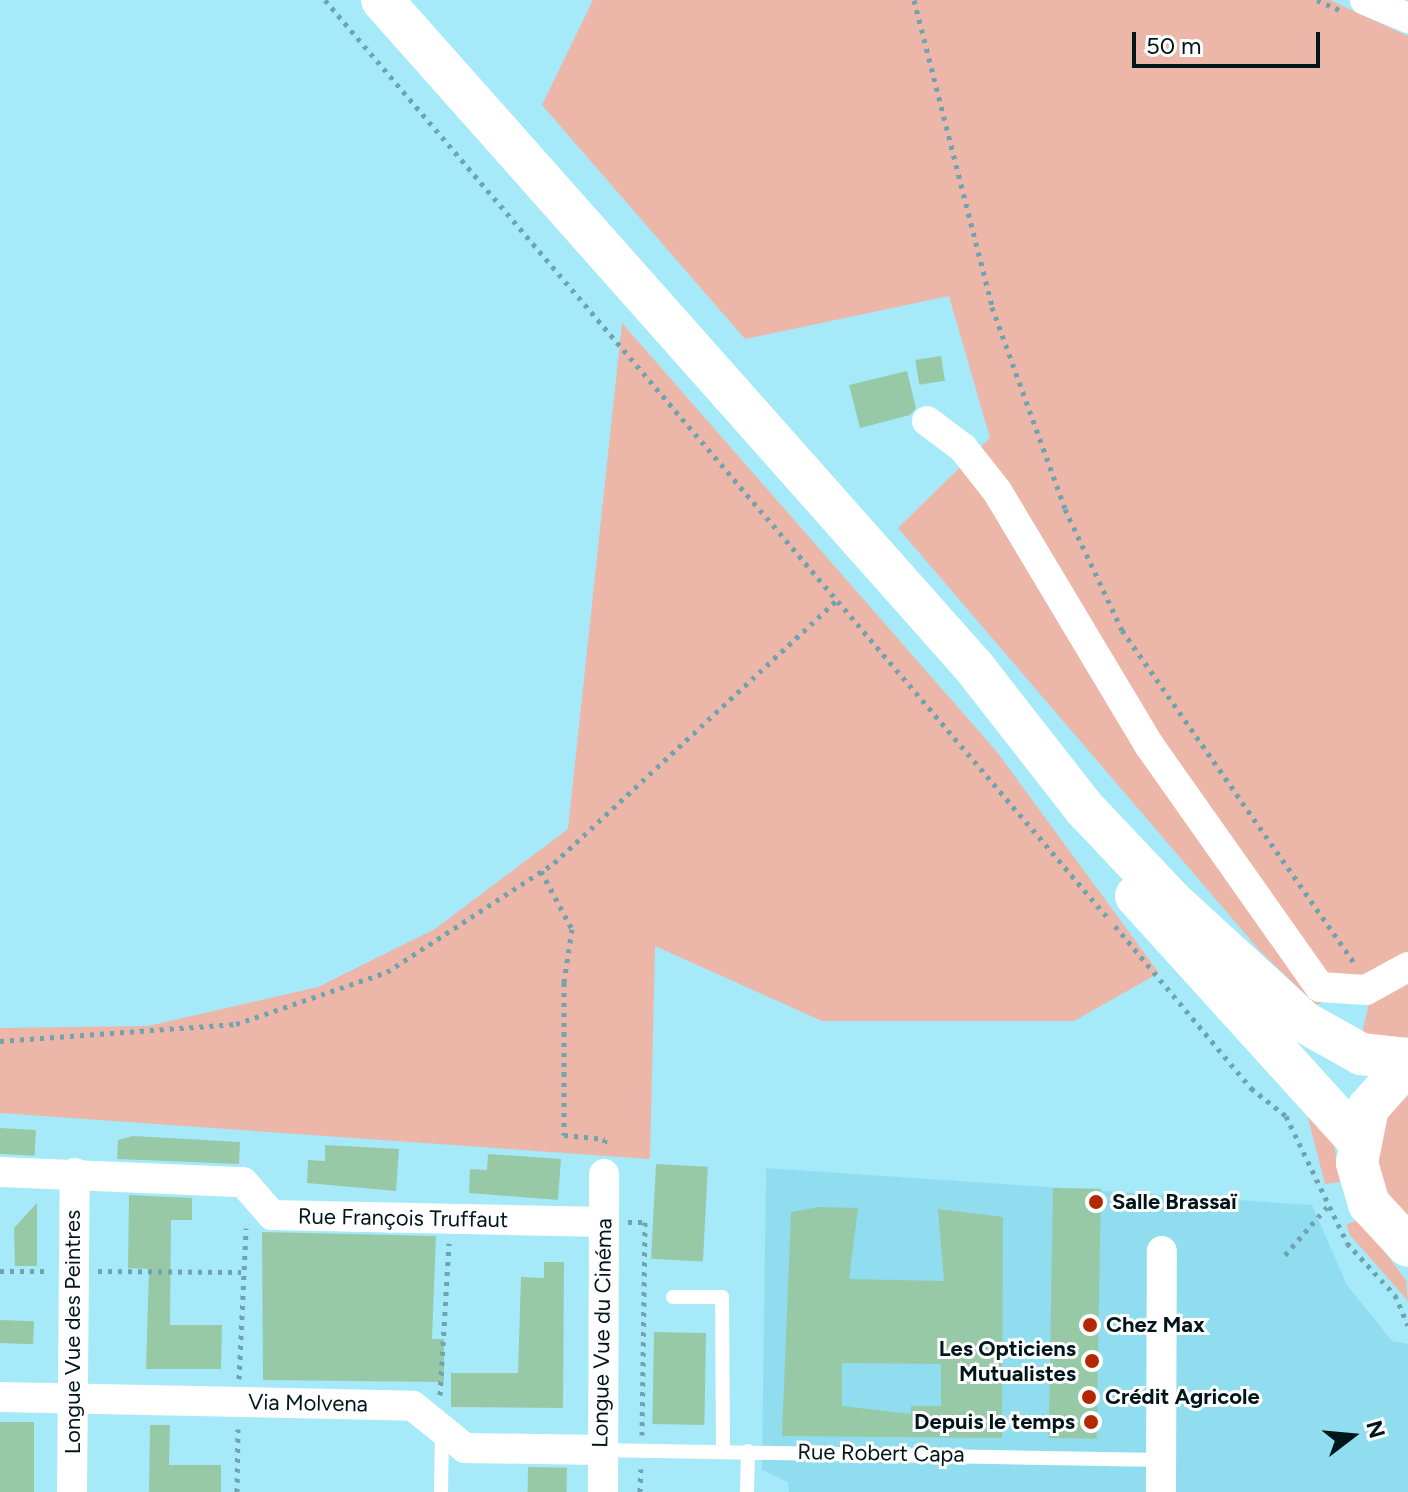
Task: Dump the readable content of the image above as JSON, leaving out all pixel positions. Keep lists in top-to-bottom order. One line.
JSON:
{"streets":{"street":["Rue François Truffaut","Longue Vue des Peintres","Longue Vue du Cinéma","Via Molvena"],"lane":["Rue Robert Capa"]},"crossings":[["Rue François Truffaut","Longue Vue du Cinéma"],["Longue Vue des Peintres","Via Molvena"],["Longue Vue du Cinéma","Via Molvena"],["Longue Vue du Cinéma","Rue Robert Capa"],["Via Molvena","Rue Robert Capa"]],"places":["Salle Brassaï","Chez Max","Les Opticiens Mutualistes","Crédit Agricole","Depuis le temps"],"scale_bar":"50 m","north":"right"}
